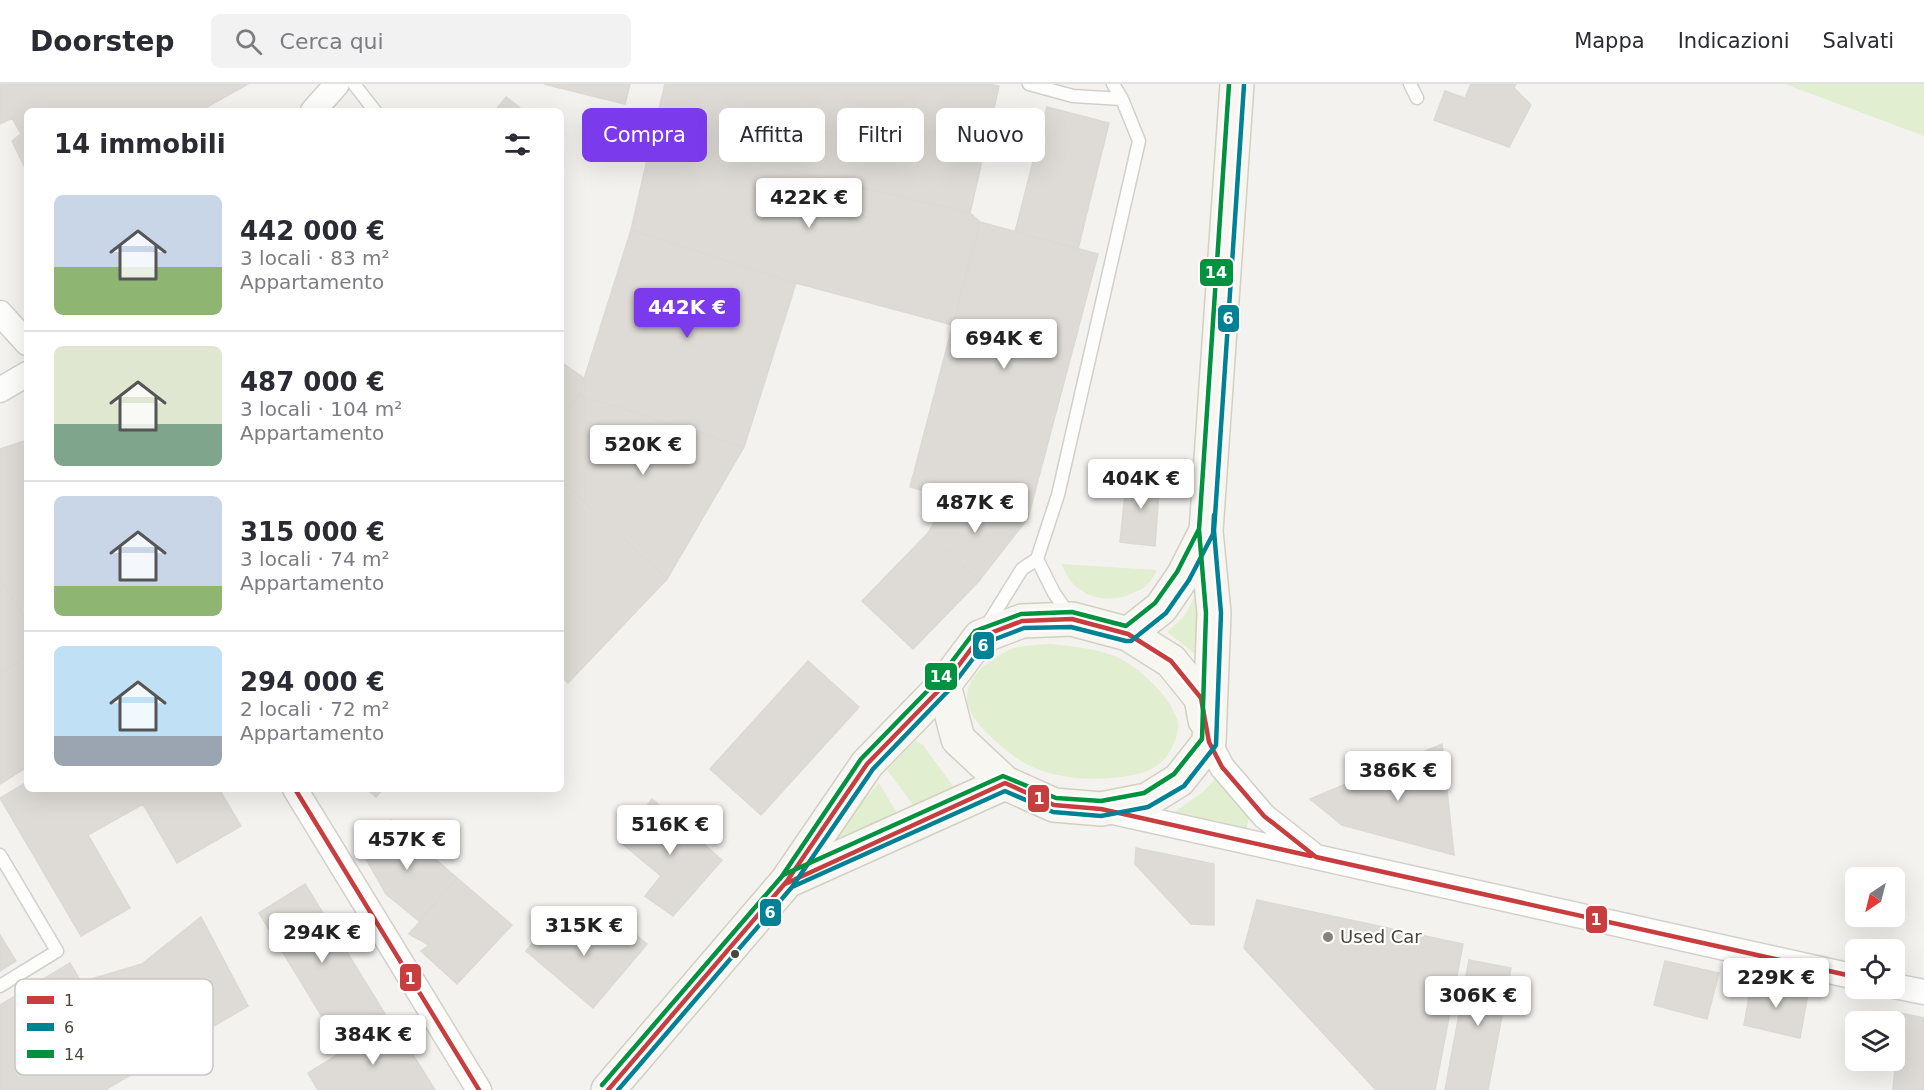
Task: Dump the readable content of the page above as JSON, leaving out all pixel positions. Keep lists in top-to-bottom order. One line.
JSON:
{"places":["Used Car"],"lines":["transit line 14","transit line 6","transit line 1"],"legend":["1","6","14"],"north":"bottom left","page":{"header":"Doorstep","search":"Cerca qui","nav":["Mappa","Indicazioni","Salvati"],"chip":["Compra","Affitta","Filtri","Nuovo"],"heading":"14 immobili","price":["422K €","442K €","694K €","520K €","404K €","487K €","386K €","516K €","457K €","315K €","294K €","229K €","306K €","384K €"],"list":[{"name":"442 000 €","note":"3 locali · 83 m² · Appartamento"},{"name":"487 000 €","note":"3 locali · 104 m² · Appartamento"},{"name":"315 000 €","note":"3 locali · 74 m² · Appartamento"},{"name":"294 000 €","note":"2 locali · 72 m² · Appartamento"}]}}
